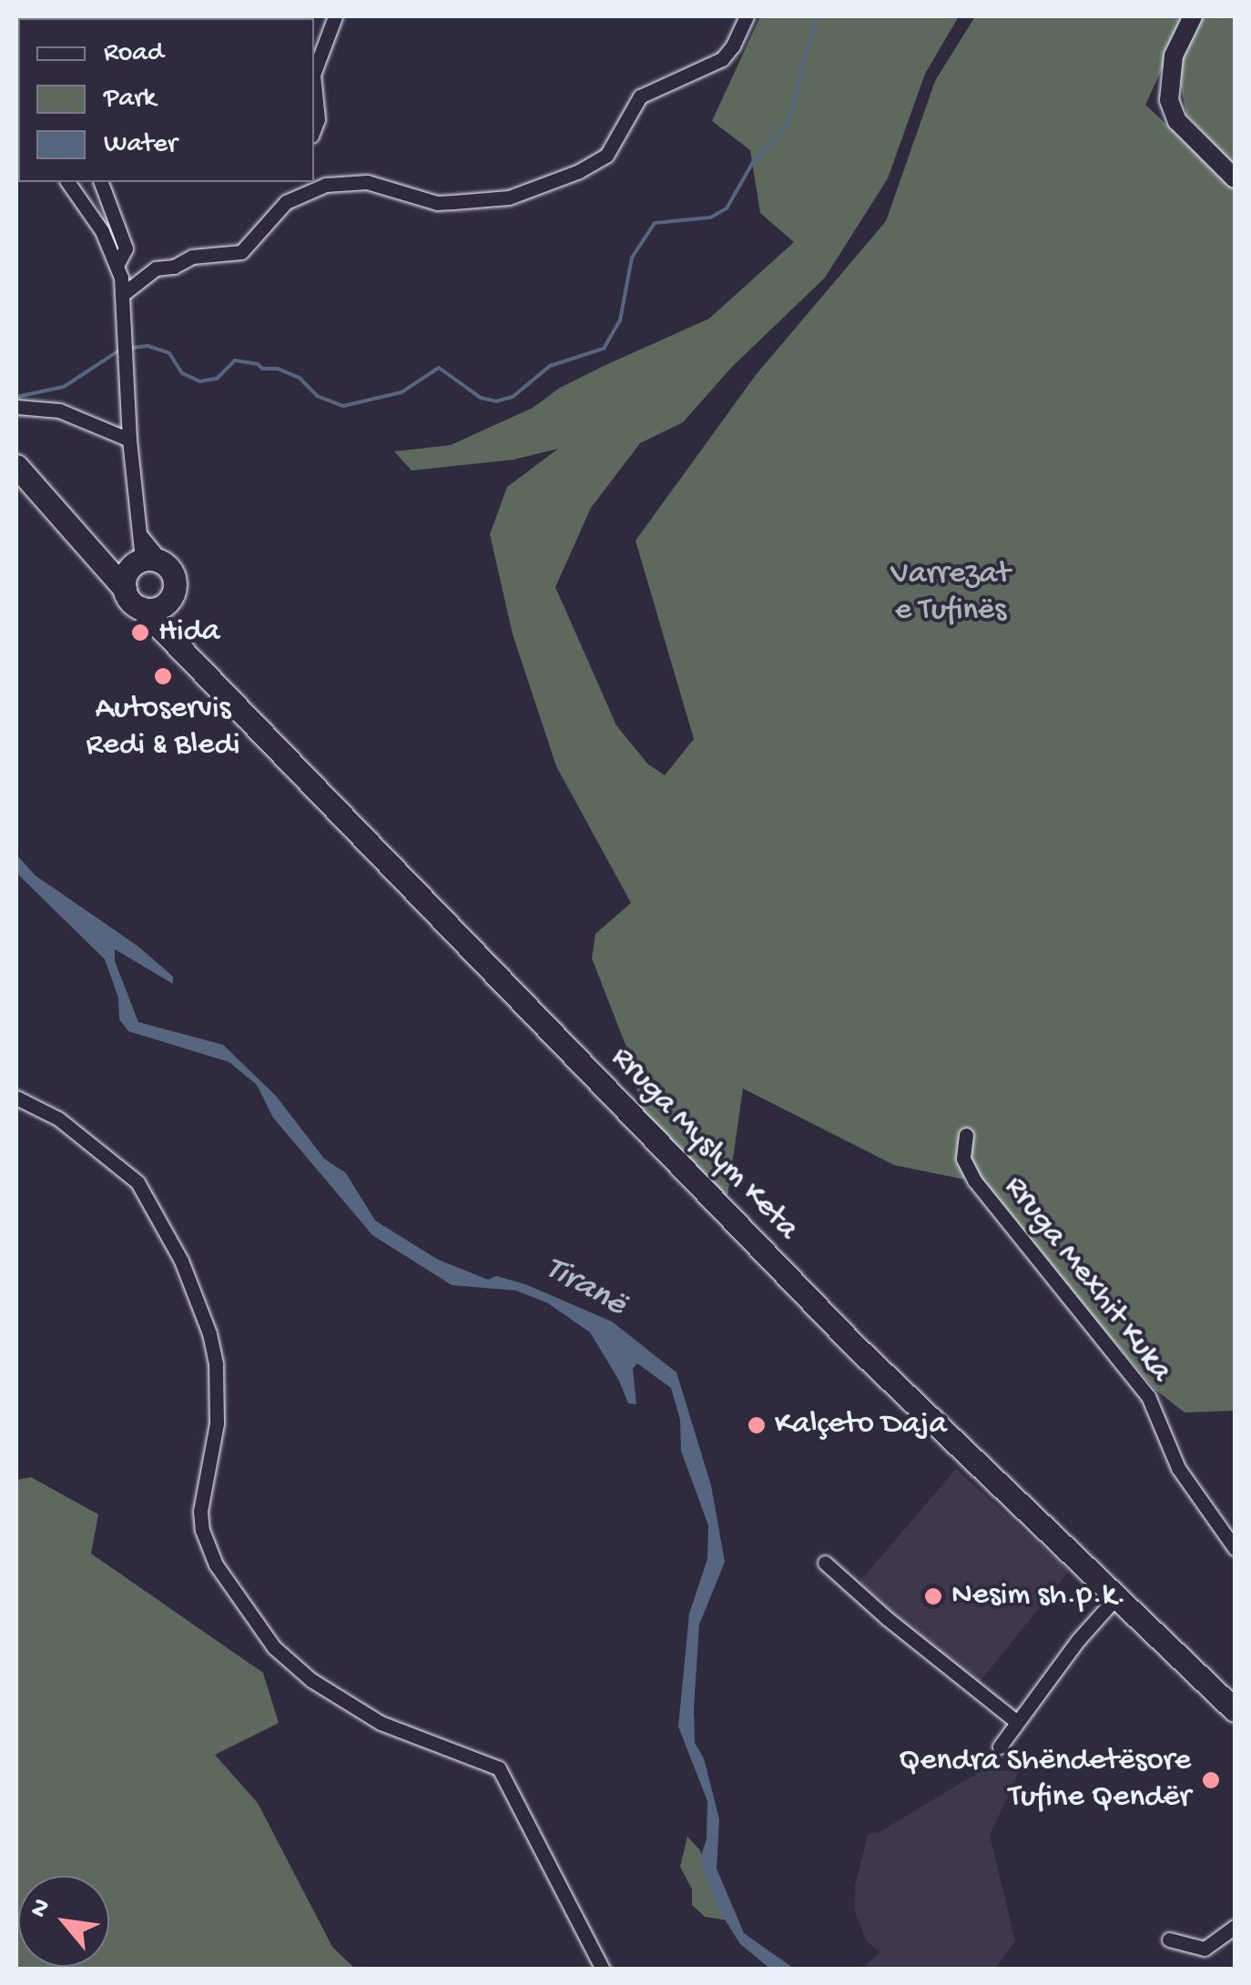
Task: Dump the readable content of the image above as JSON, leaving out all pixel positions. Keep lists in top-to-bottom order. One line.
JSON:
{"streets":{"main road":["Rruga Myslym Keta"],"street":["Rruga Mexhit Kuka"]},"water":["Tiranë"],"parks":["Varrezat e Tufinës"],"places":["Hida","Autoservis Redi & Bledi","Kalçeto Daja","Nesim sh.p.k.","Qendra Shëndetësore Tufine Qendër"],"legend":["Road","Park","Water"],"north":"top left"}
